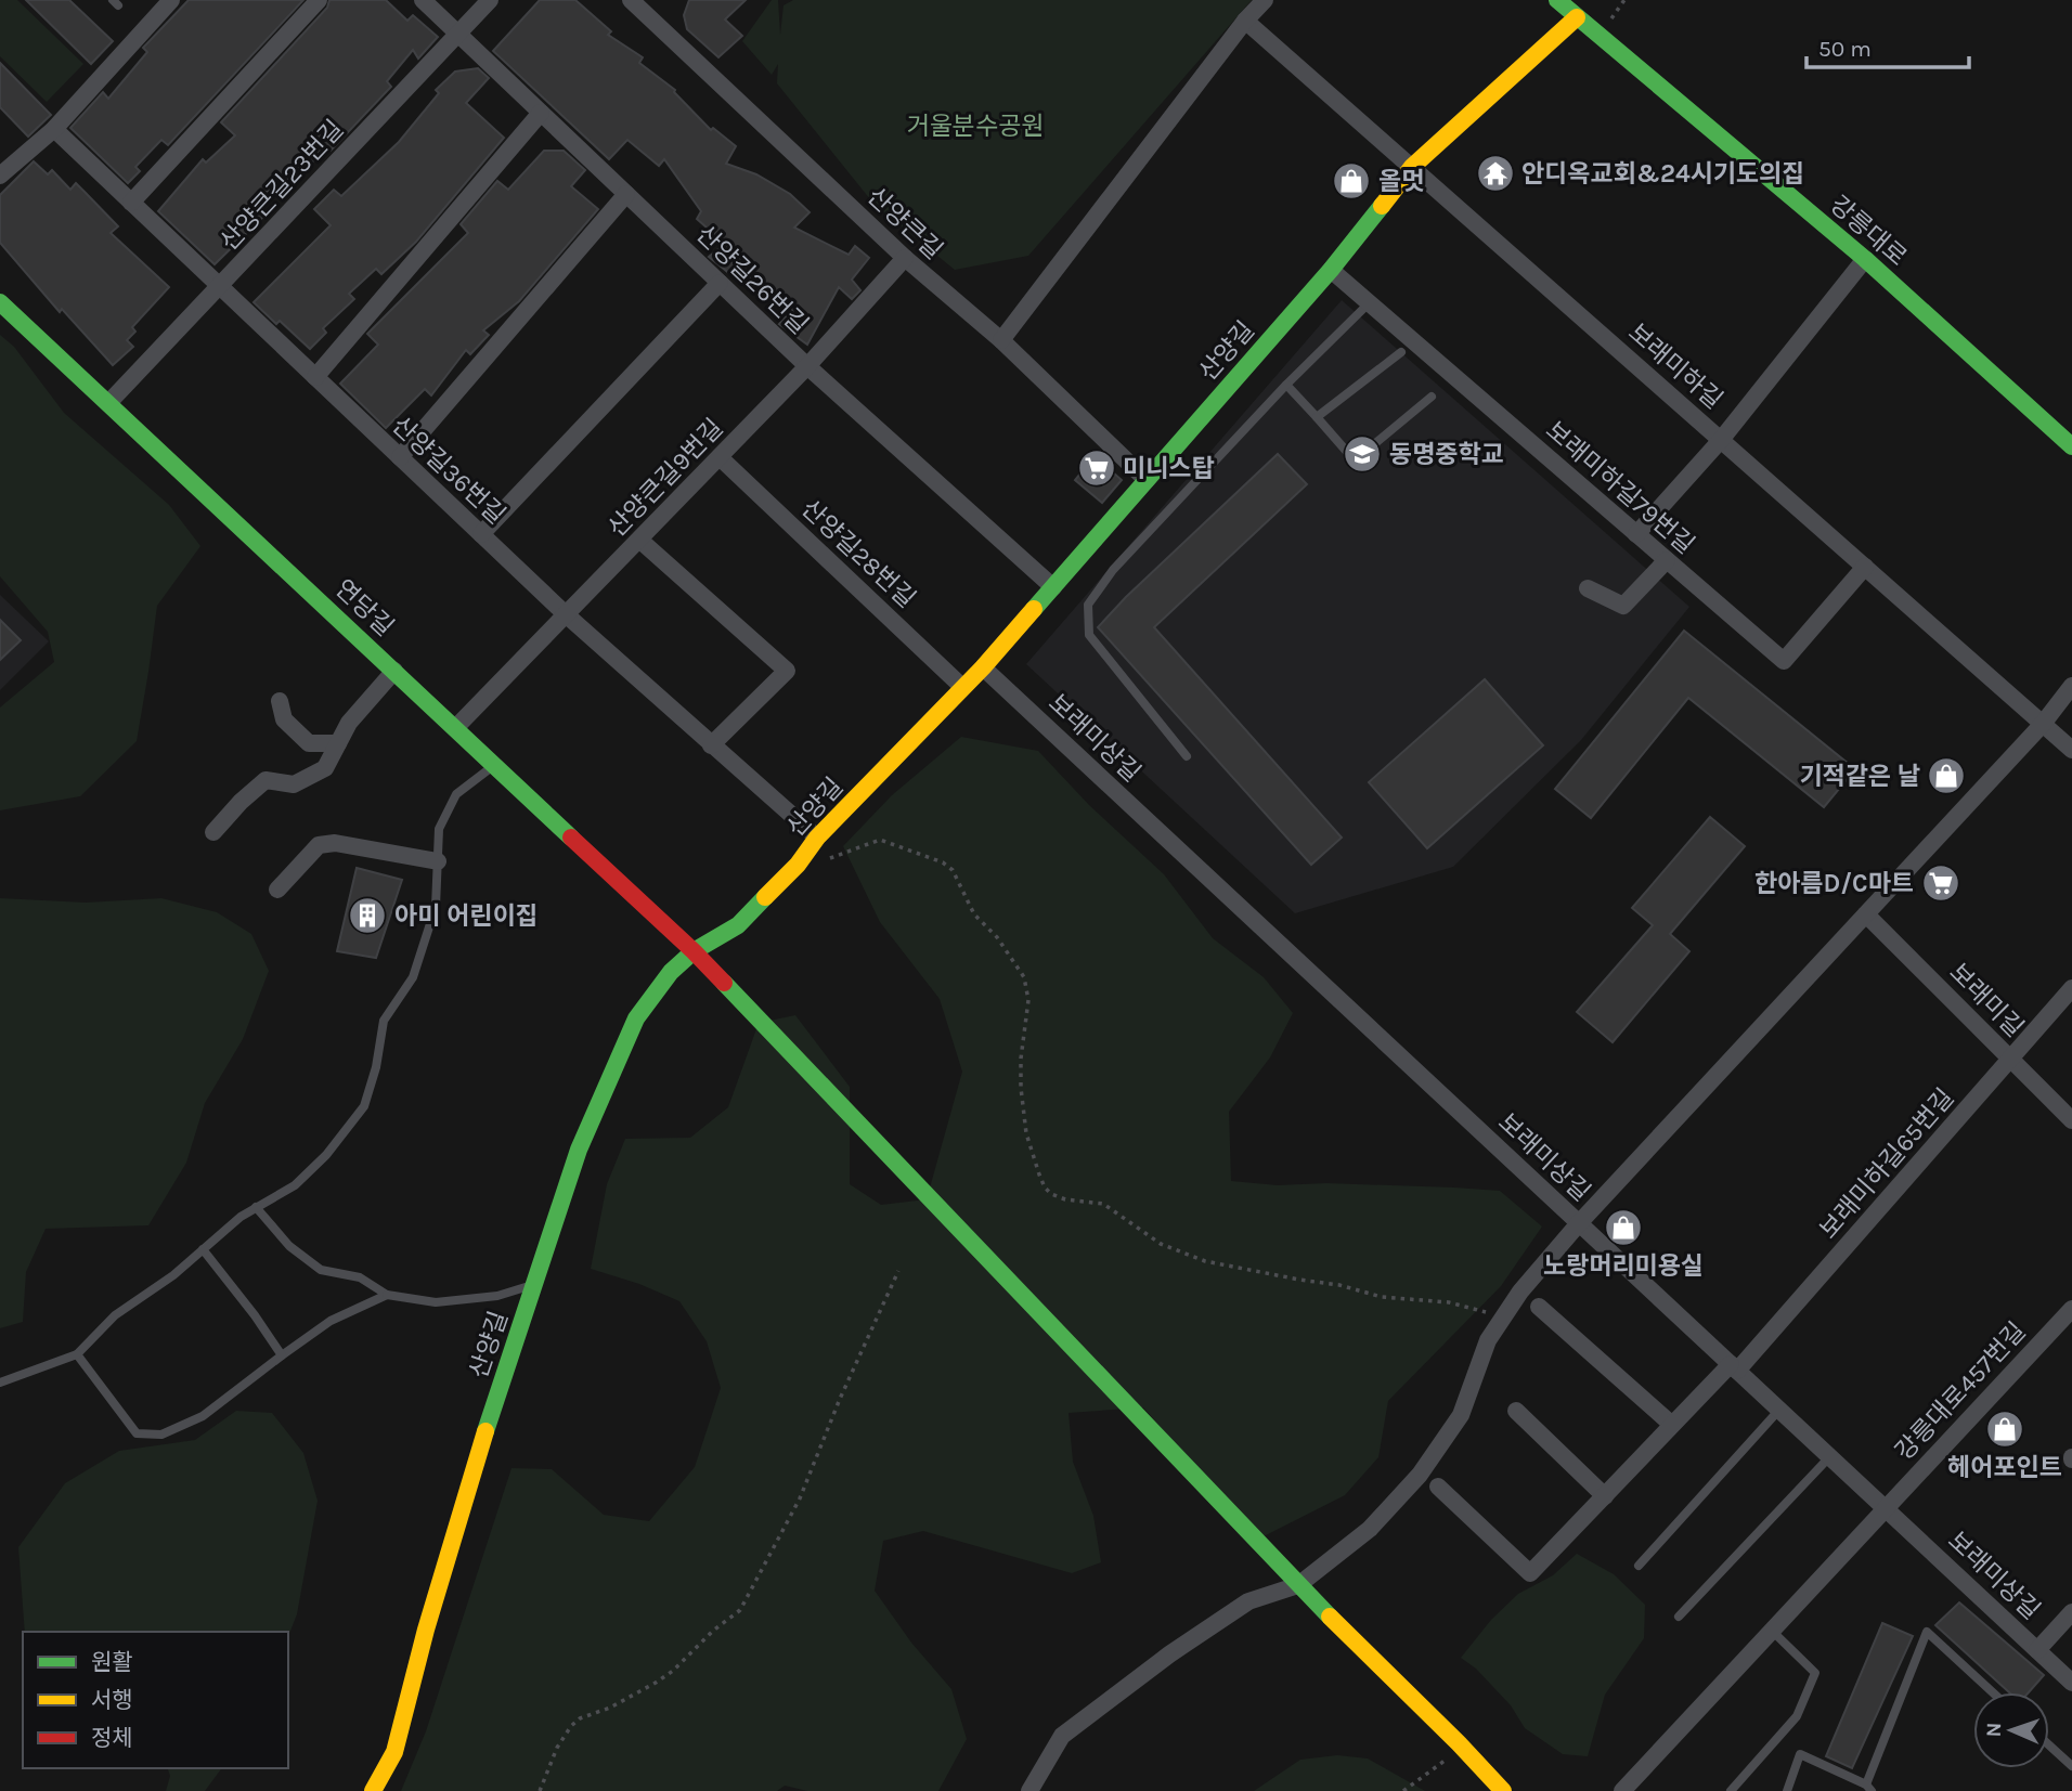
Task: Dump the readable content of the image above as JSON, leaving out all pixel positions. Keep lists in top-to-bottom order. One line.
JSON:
{"streets":{"street":["산양큰길23번길","산양큰길","강릉대로","산양길26번길","산양길","보래미하길","산양길36번길","산양큰길9번길","보래미하길79번길","산양길28번길","연당길","보래미상길","보래미길","보래미하길65번길","강릉대로457번길"]},"crossings":[["산양큰길23번길","산양길26번길"],["산양큰길23번길","산양길36번길"],["산양큰길23번길","연당길"],["산양큰길","산양길"],["산양큰길","산양큰길9번길"],["강릉대로","산양길"],["산양길26번길","산양길"],["산양길26번길","산양큰길9번길"],["산양길","보래미하길"],["산양길","산양길36번길"],["산양길","보래미하길79번길"],["산양길","산양길28번길"],["산양길","연당길"],["산양길","보래미상길"],["보래미하길","보래미하길79번길"],["산양길36번길","산양큰길9번길"],["산양큰길9번길","산양길28번길"],["산양큰길9번길","연당길"],["보래미상길","보래미하길65번길"],["보래미상길","강릉대로457번길"],["보래미길","보래미하길65번길"]],"parks":["거울분수공원"],"places":{"temple":["안디옥교회&24시기도의집"],"shop":["올멋","기적같은 날","노랑머리미용실","헤어포인트"],"school or university":["동명중학교"],"supermarket":["미니스탑","한아름D/C마트"],"building":["아미 어린이집"]},"legend":["원활","서행","정체"],"scale_bar":"50 m","north":"left"}
